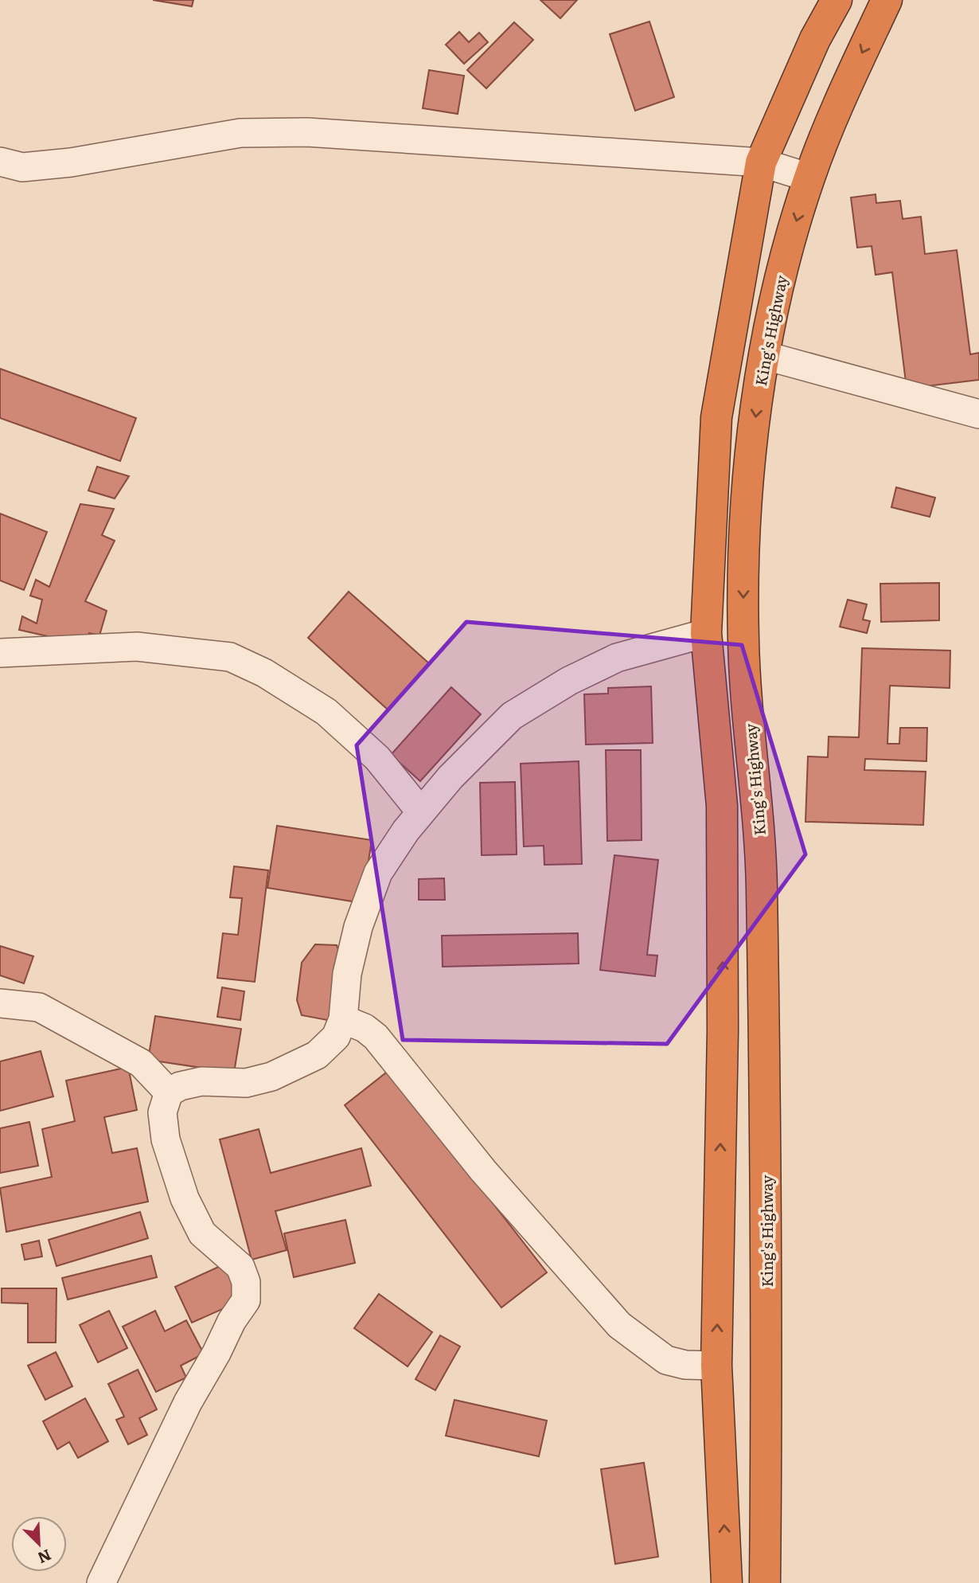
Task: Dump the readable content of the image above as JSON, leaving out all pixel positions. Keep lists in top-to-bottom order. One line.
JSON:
{"streets":{"highway":["King's Highway"]},"north":"bottom right"}
